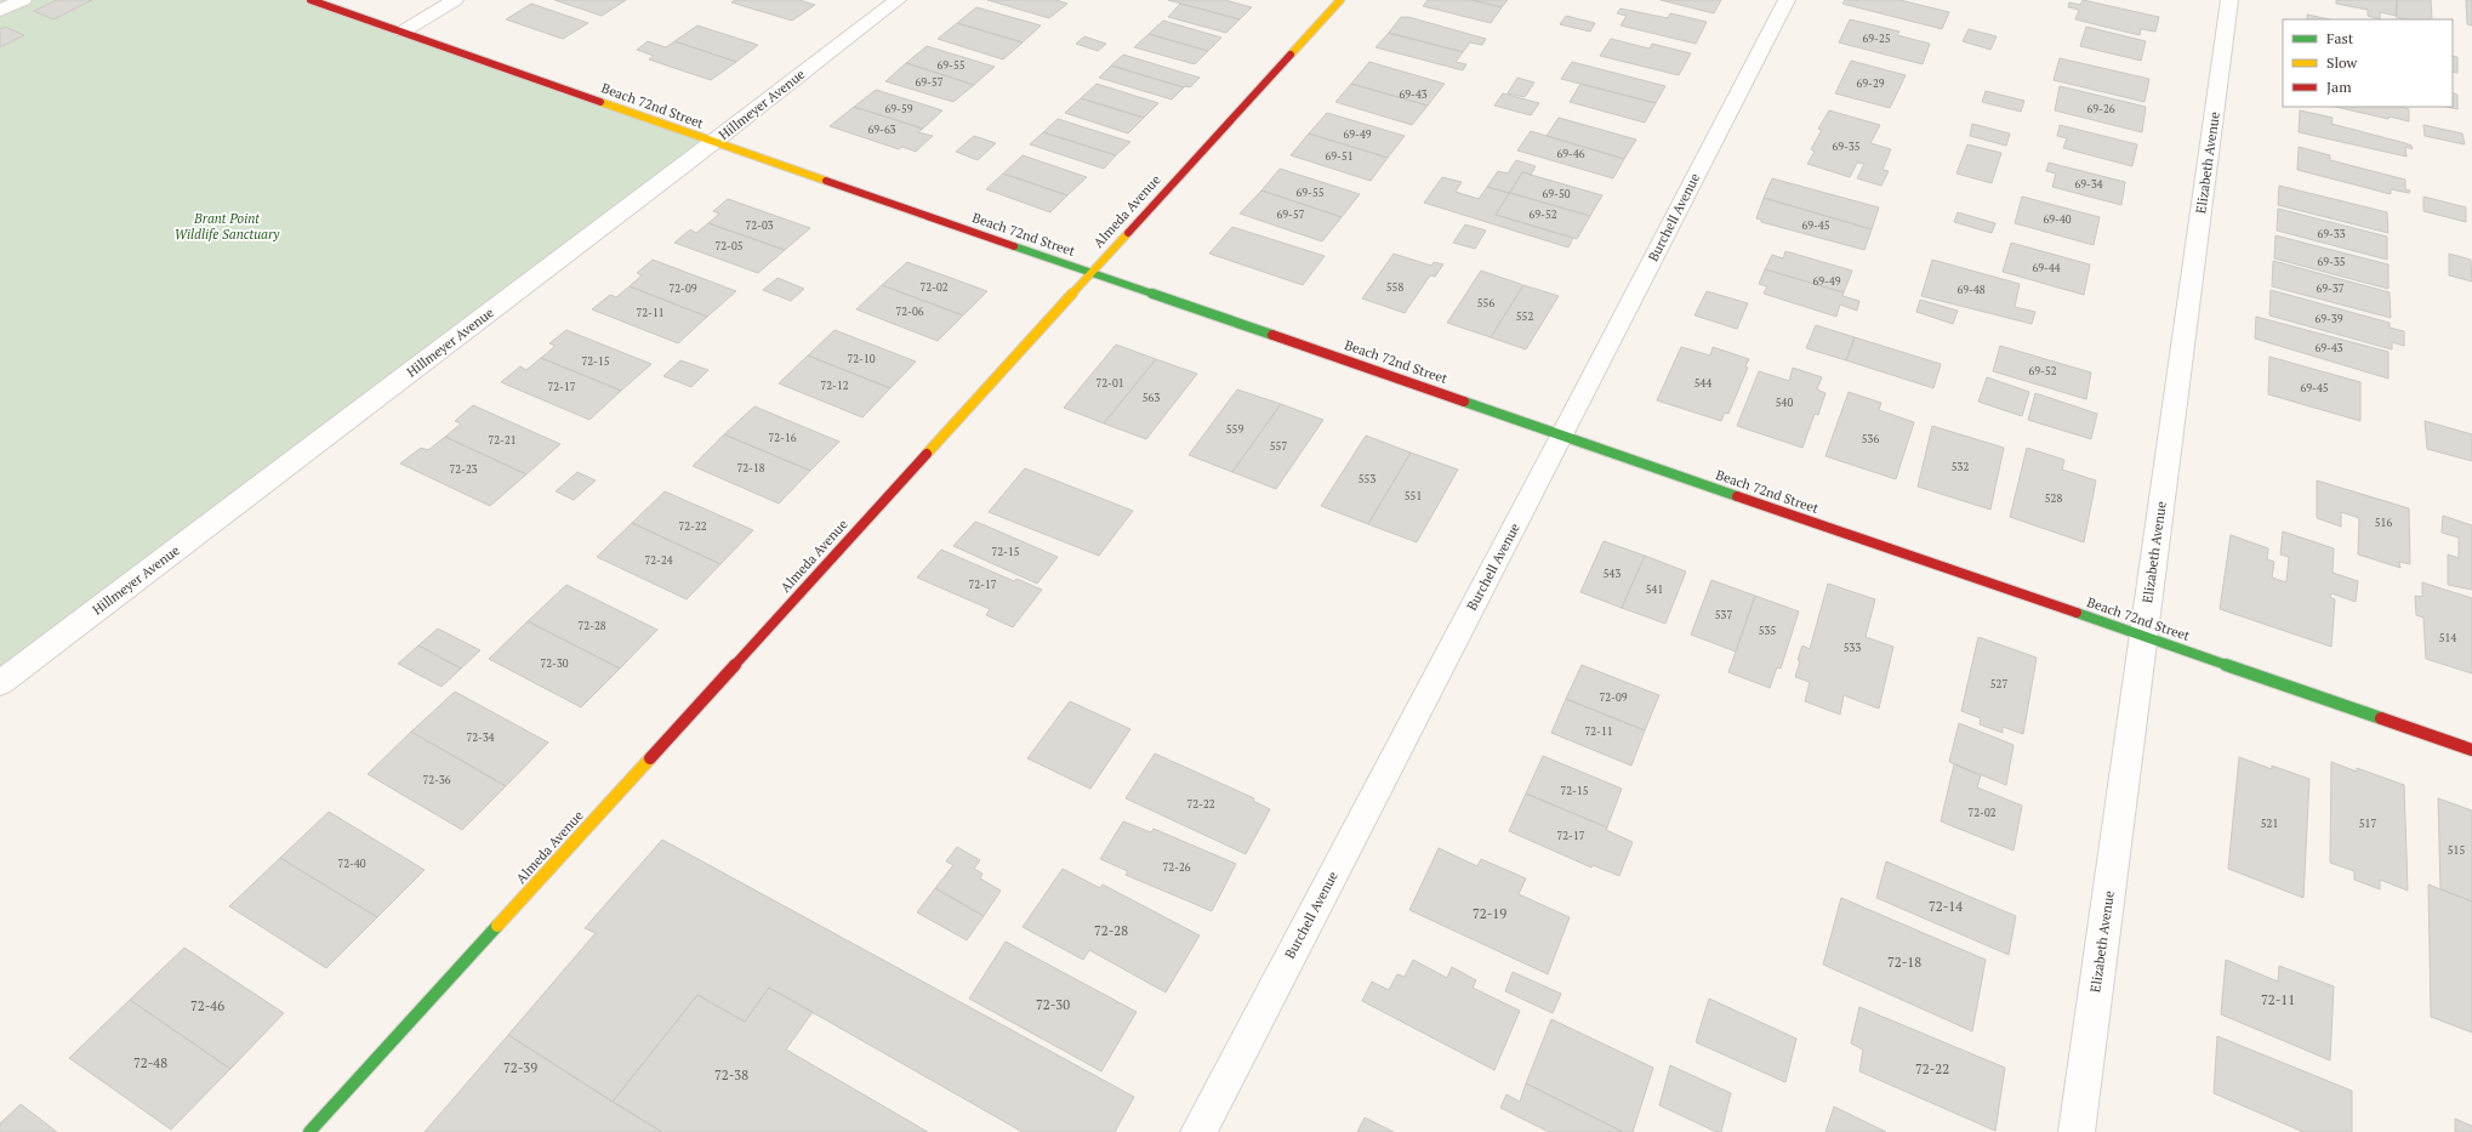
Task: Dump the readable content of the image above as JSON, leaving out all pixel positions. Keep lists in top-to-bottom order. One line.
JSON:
{"streets":{"street":["Hillmeyer Avenue","Beach 72nd Street","Elizabeth Avenue","Almeda Avenue","Burchell Avenue"]},"crossings":[["Hillmeyer Avenue","Beach 72nd Street"],["Beach 72nd Street","Elizabeth Avenue"],["Beach 72nd Street","Almeda Avenue"],["Beach 72nd Street","Burchell Avenue"]],"parks":["Brant Point Wildlife Sanctuary"],"house_numbers":["69-25","69-55","69-57","69-29","69-43","69-59","69-26","69-63","69-49","69-35","69-46","69-51","69-34","69-55","69-50","69-57","69-52","69-40","72-03","69-45","69-33","72-05","69-35","69-44","69-49","72-02","558","72-09","69-37","69-48","556","72-06","72-11","552","69-39","69-43","72-10","72-15","69-52","72-01","544","72-12","72-17","69-45","563","540","559","72-16","536","72-21","557","532","72-18","72-23","553","551","528","516","72-22","72-15","72-24","543","72-17","541","537","72-28","535","514","533","72-30","527","72-09","72-11","72-34","72-36","72-15","72-22","72-02","521","517","72-17","515","72-40","72-26","72-14","72-19","72-28","72-18","72-11","72-30","72-46","72-48","72-39","72-22","72-38"],"legend":["Fast","Slow","Jam"]}
